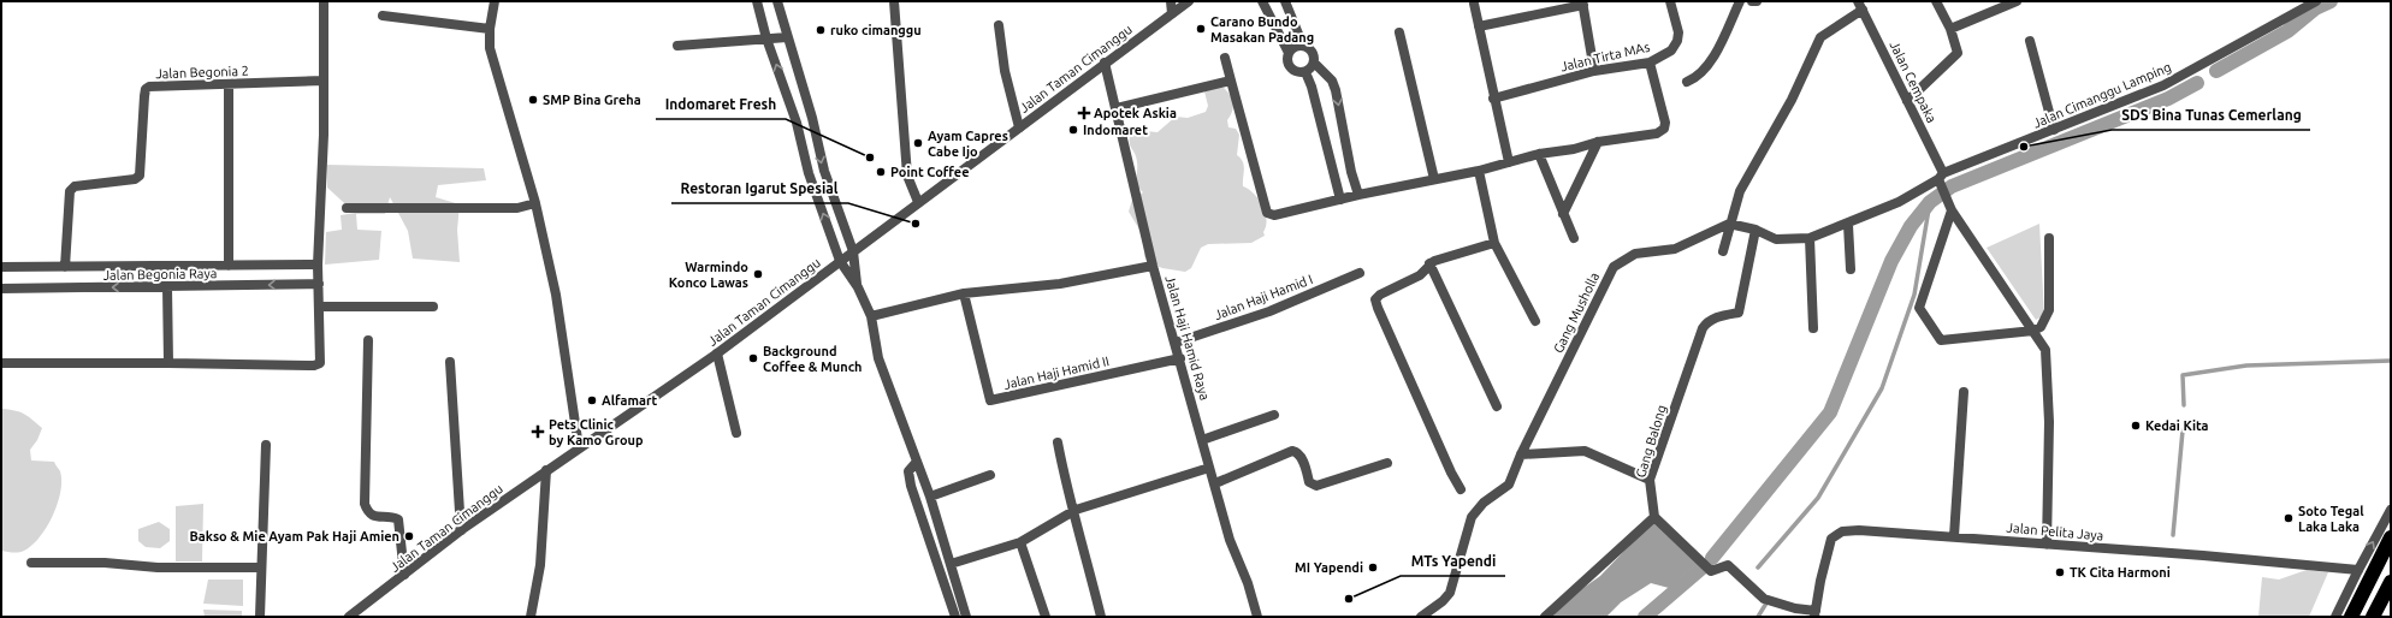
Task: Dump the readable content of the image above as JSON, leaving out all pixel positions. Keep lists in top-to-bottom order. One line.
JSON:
{"streets":{"street":["Jalan Tirta MAs","Jalan Taman Cimanggu","Jalan Begonia 2","Jalan Cempaka","Jalan Cimanggu Lamping","Jalan Begonia Raya","Jalan Haji Hamid I","Gang Musholla","Jalan Haji Hamid Raya","Jalan Haji Hamid II","Gang Balong","Jalan Pelita Jaya"]},"crossings":[["Jalan Taman Cimanggu","Jalan Haji Hamid Raya"],["Jalan Begonia 2","Jalan Begonia Raya"],["Jalan Cempaka","Jalan Cimanggu Lamping"],["Jalan Cempaka","Jalan Pelita Jaya"],["Jalan Haji Hamid I","Jalan Haji Hamid Raya"],["Jalan Haji Hamid Raya","Jalan Haji Hamid II"]],"places":{"other":["Carano Bundo Masakan Padang","ruko cimanggu","SMP Bina Greha","Indomaret","Ayam Capres Cabe Ijo","SDS Bina Tunas Cemerlang","Indomaret Fresh","Point Coffee","Restoran Igarut Spesial","Warmindo Konco Lawas","Background Coffee & Munch","Alfamart","Kedai Kita","Soto Tegal Laka Laka","Bakso & Mie Ayam Pak Haji Amien","MI Yapendi","TK Cita Harmoni","MTs Yapendi"],"health":["Apotek Askia","Pets Clinic by Kamo Group"]}}
